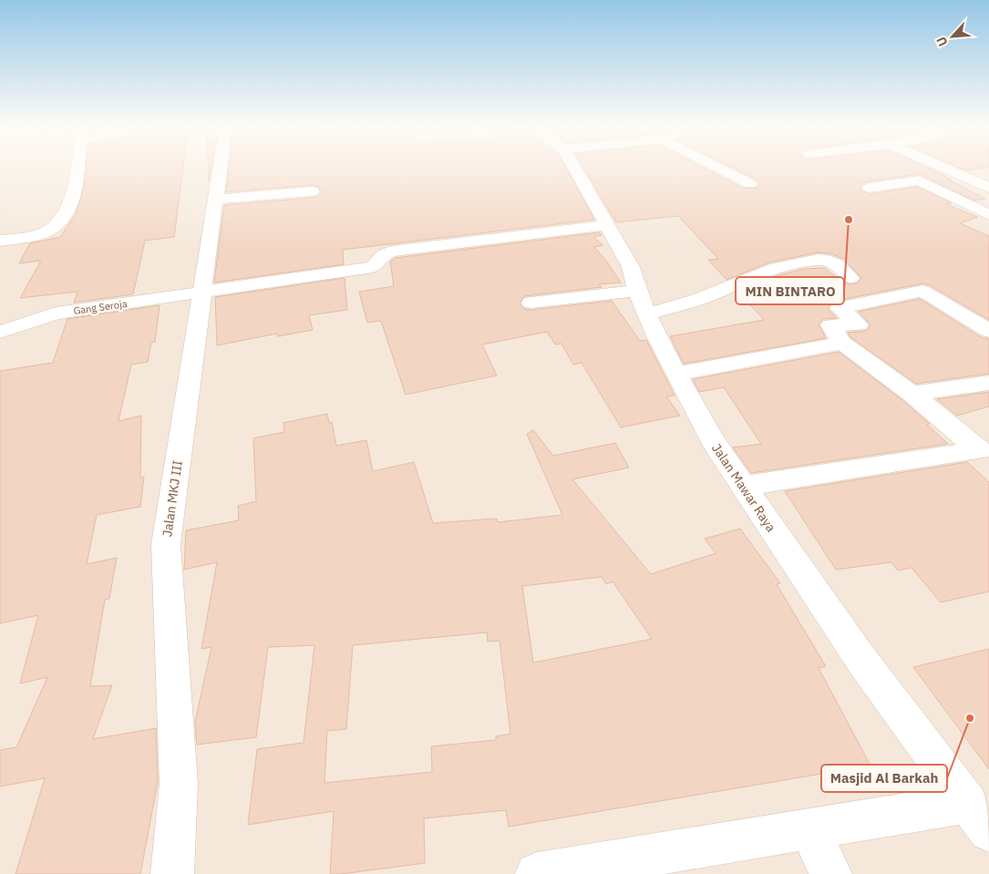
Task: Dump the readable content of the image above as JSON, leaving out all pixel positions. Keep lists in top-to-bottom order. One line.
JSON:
{"streets":{"street":["Gang Seroja","Jalan Mawar Raya","Jalan MKJ III"]},"crossings":[["Gang Seroja","Jalan Mawar Raya"],["Gang Seroja","Jalan MKJ III"]],"places":["MIN BINTARO","Masjid Al Barkah"],"north":"bottom left"}
